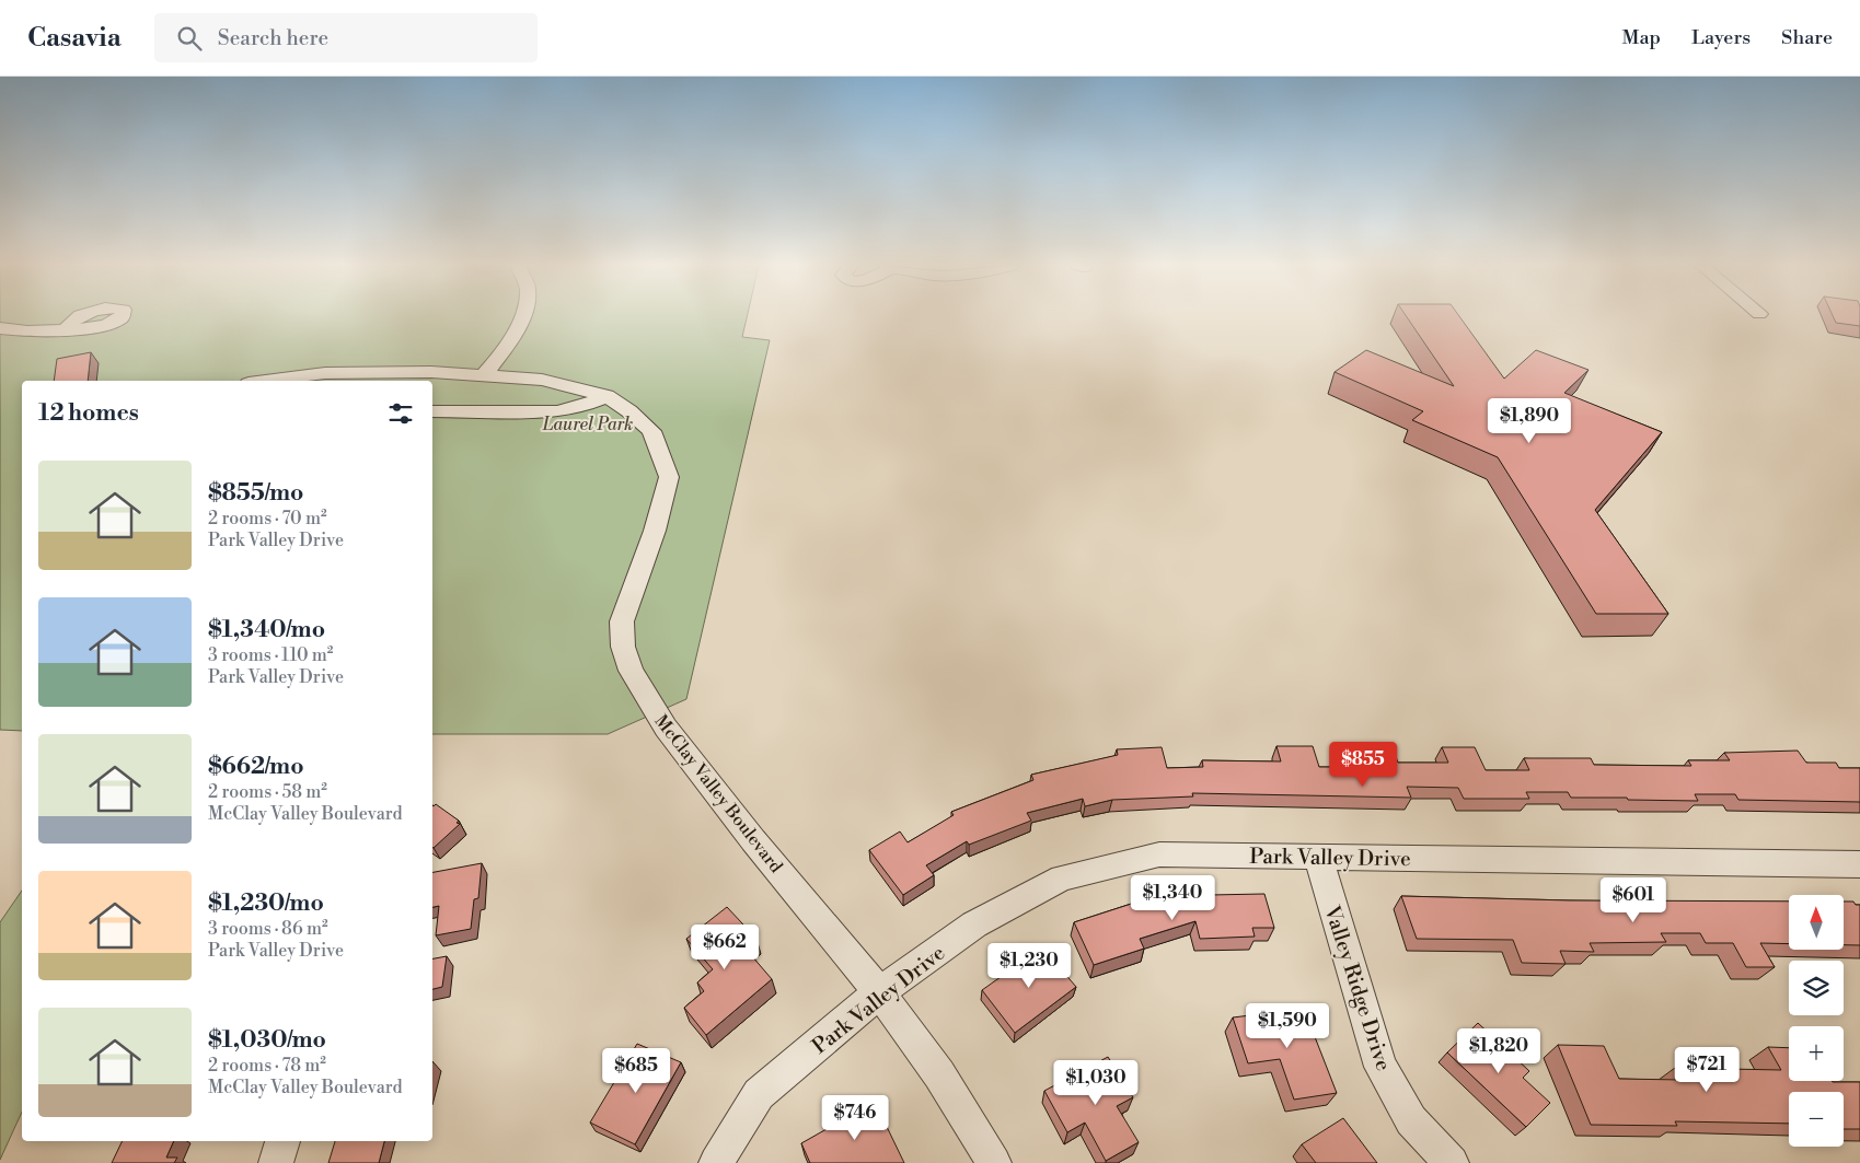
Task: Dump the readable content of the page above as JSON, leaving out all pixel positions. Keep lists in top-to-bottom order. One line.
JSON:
{"streets":{"street":["McClay Valley Boulevard","Park Valley Drive","Valley Ridge Drive"]},"crossings":[["McClay Valley Boulevard","Park Valley Drive"],["Park Valley Drive","Valley Ridge Drive"]],"parks":["Laurel Park"],"north":"top","page":{"header":"Casavia","search":"Search here","nav":["Map","Layers","Share"],"heading":"12 homes","price":["$1,890","$855","$1,340","$601","$662","$1,230","$1,590","$1,820","$721","$685","$1,030","$746"],"list":[{"name":"$855/mo","note":"2 rooms · 70 m² · Park Valley Drive"},{"name":"$1,340/mo","note":"3 rooms · 110 m² · Park Valley Drive"},{"name":"$662/mo","note":"2 rooms · 58 m² · McClay Valley Boulevard"},{"name":"$1,230/mo","note":"3 rooms · 86 m² · Park Valley Drive"},{"name":"$1,030/mo","note":"2 rooms · 78 m² · McClay Valley Boulevard"}],"map_buttons":["+","−"]}}
